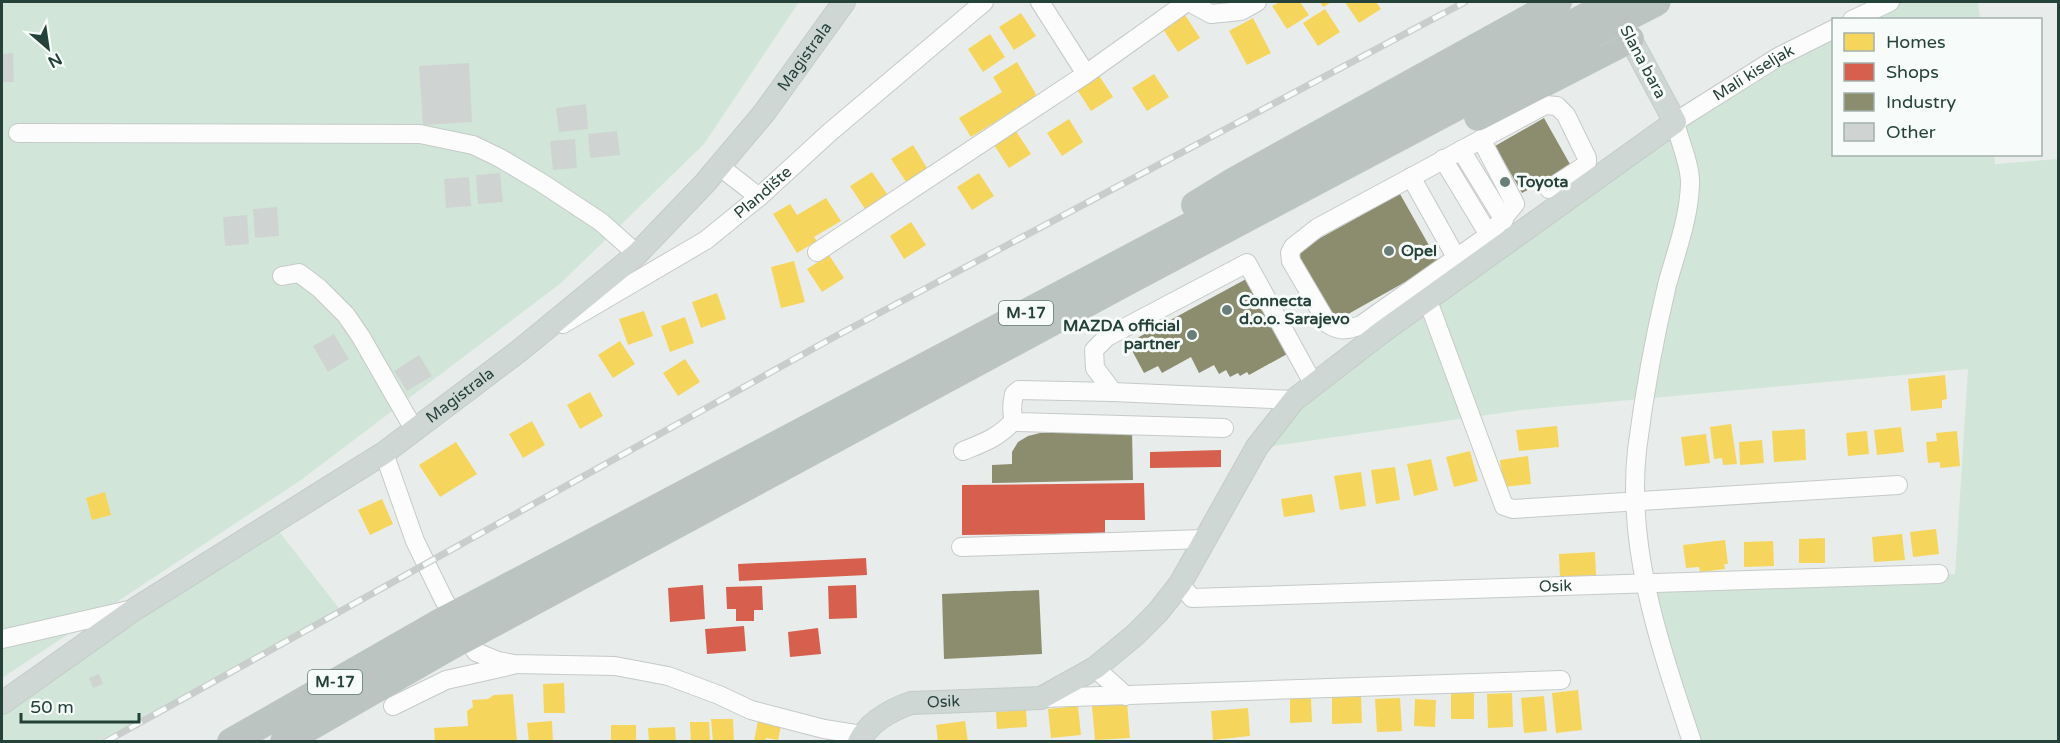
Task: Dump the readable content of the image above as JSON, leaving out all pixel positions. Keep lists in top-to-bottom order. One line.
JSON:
{"streets":{"highway":["M-17"],"main road":["Magistrala","Slana bara","Osik"],"street":["Mali kiseljak","Plandište"]},"crossings":[["Magistrala","Plandište"],["Slana bara","Mali kiseljak"],["Slana bara","M-17"],["Slana bara","Osik"],["Mali kiseljak","Osik"]],"places":["Toyota","Opel","Connecta d.o.o. Sarajevo","MAZDA official partner"],"legend":["Homes","Shops","Industry","Other"],"scale_bar":"50 m","north":"bottom right"}
